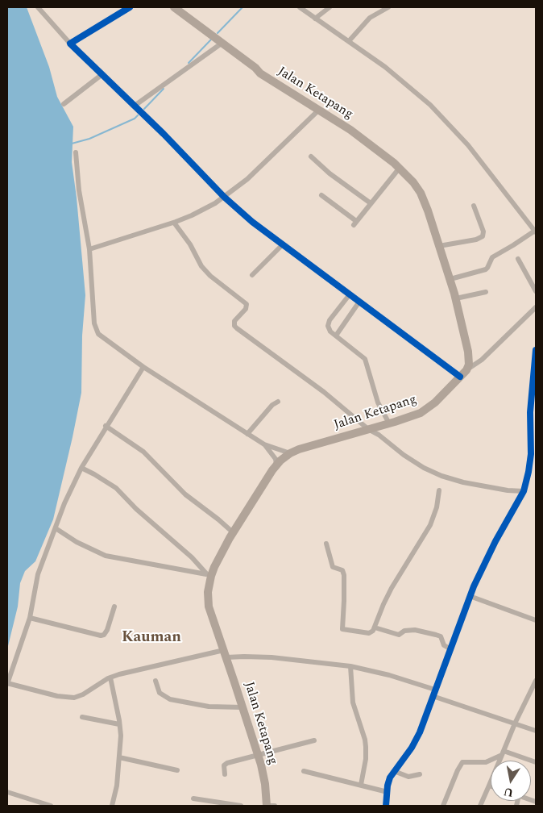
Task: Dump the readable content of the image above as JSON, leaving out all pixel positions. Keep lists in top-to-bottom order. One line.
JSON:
{"streets":{"main road":["Jalan Ketapang"]},"districts":["Kauman"],"north":"bottom"}
